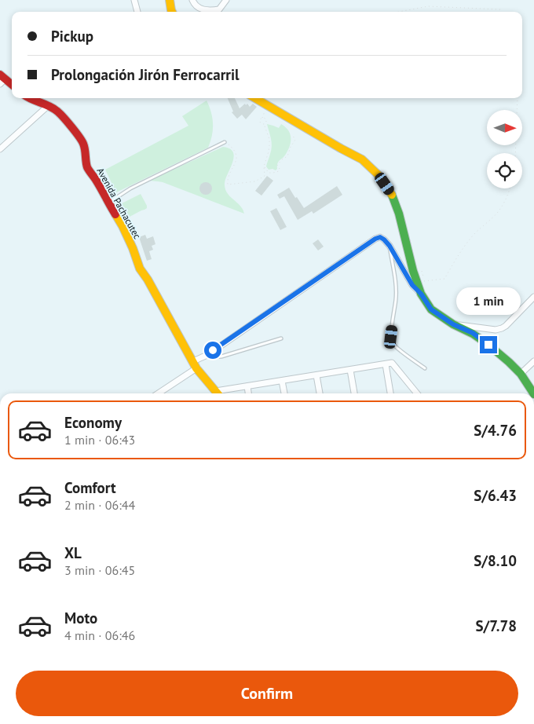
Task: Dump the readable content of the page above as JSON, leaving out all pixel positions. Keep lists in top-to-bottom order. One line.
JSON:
{"streets":{"street":["Avenida Pachacutec"]},"north":"right","page":{"banner":["Pickup","Prolongación Jirón Ferrocarril"],"bubble":"1 min","list":[{"name":"Economy","note":"1 min · 06:43","value":"S/4.76"},{"name":"Comfort","note":"2 min · 06:44","value":"S/6.43"},{"name":"XL","note":"3 min · 06:45","value":"S/8.10"},{"name":"Moto","note":"4 min · 06:46","value":"S/7.78"}],"buttons":"Confirm"}}
